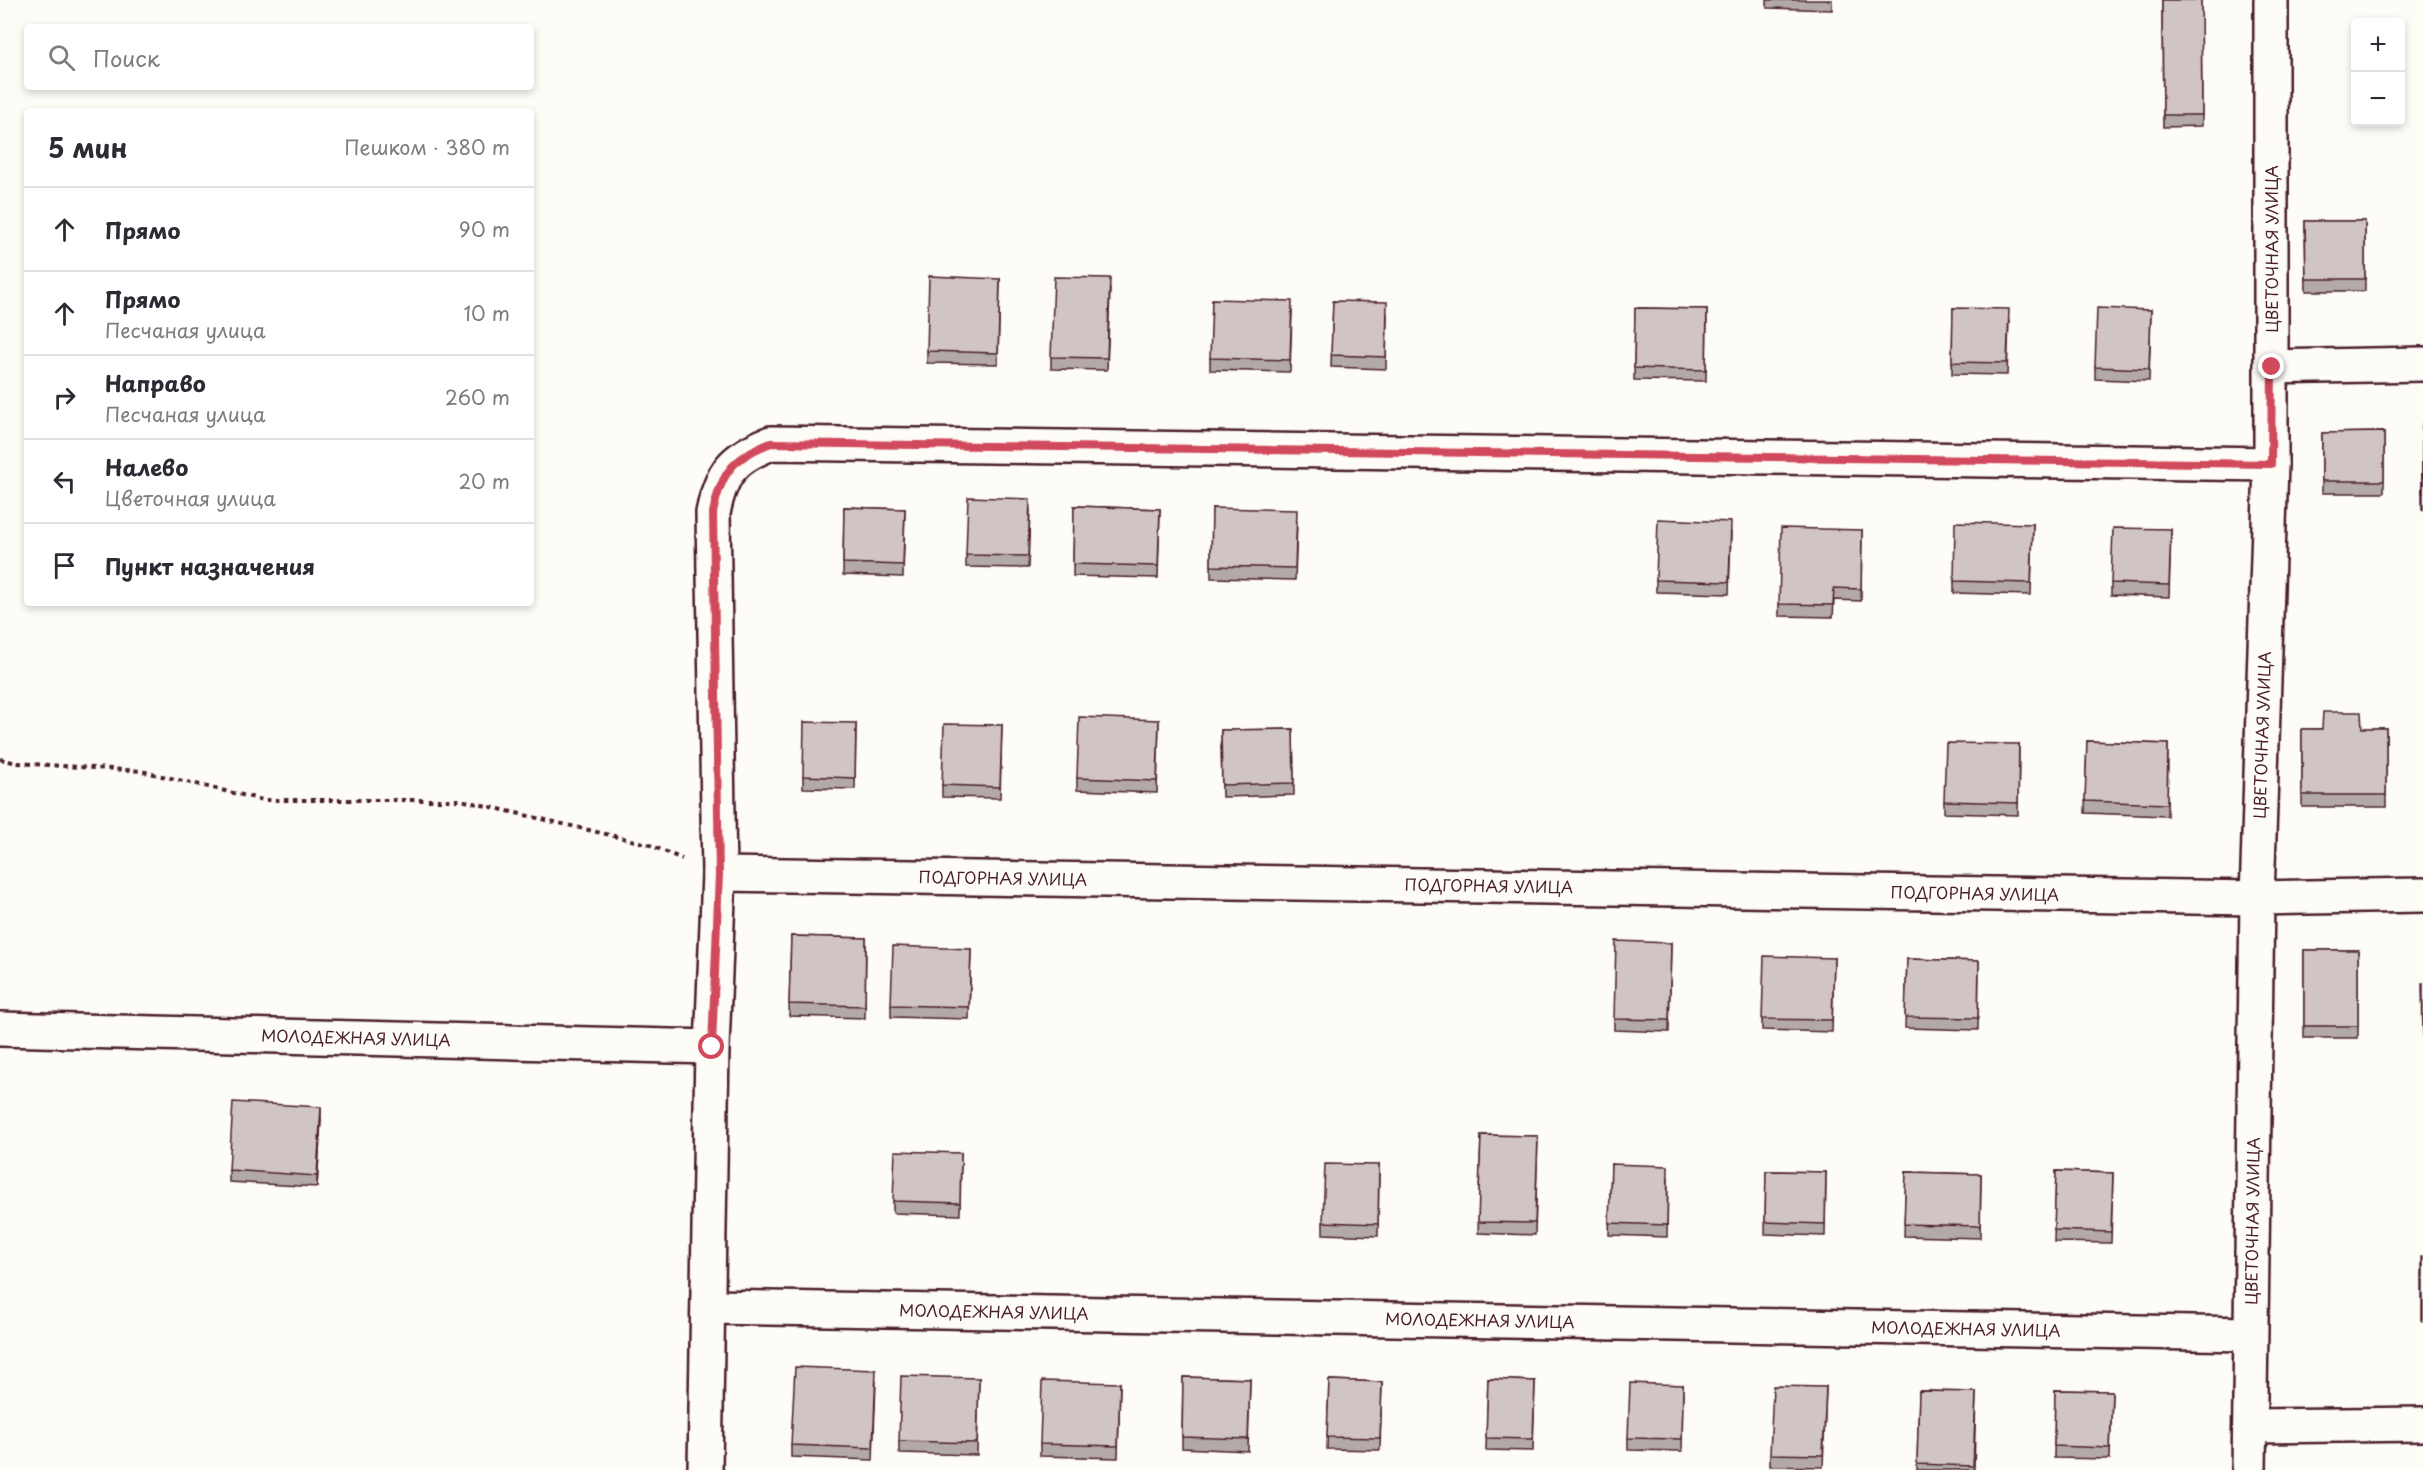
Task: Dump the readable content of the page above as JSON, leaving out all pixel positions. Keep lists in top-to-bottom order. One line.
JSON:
{"streets":{"street":["ЦВЕТОЧНАЯ УЛИЦА","ПОДГОРНАЯ УЛИЦА","МОЛОДЕЖНАЯ УЛИЦА"]},"crossings":[["ЦВЕТОЧНАЯ УЛИЦА","ПОДГОРНАЯ УЛИЦА"],["ЦВЕТОЧНАЯ УЛИЦА","МОЛОДЕЖНАЯ УЛИЦА"]],"page":{"map_buttons":["+","−"],"search":"Поиск","heading":["5 мин","Пешком · 380 m"],"list":[["Прямо","90 m"],["Прямо","Песчаная улица","10 m"],["Направо","Песчаная улица","260 m"],["Налево","Цветочная улица","20 m"],"Пункт назначения"]}}
